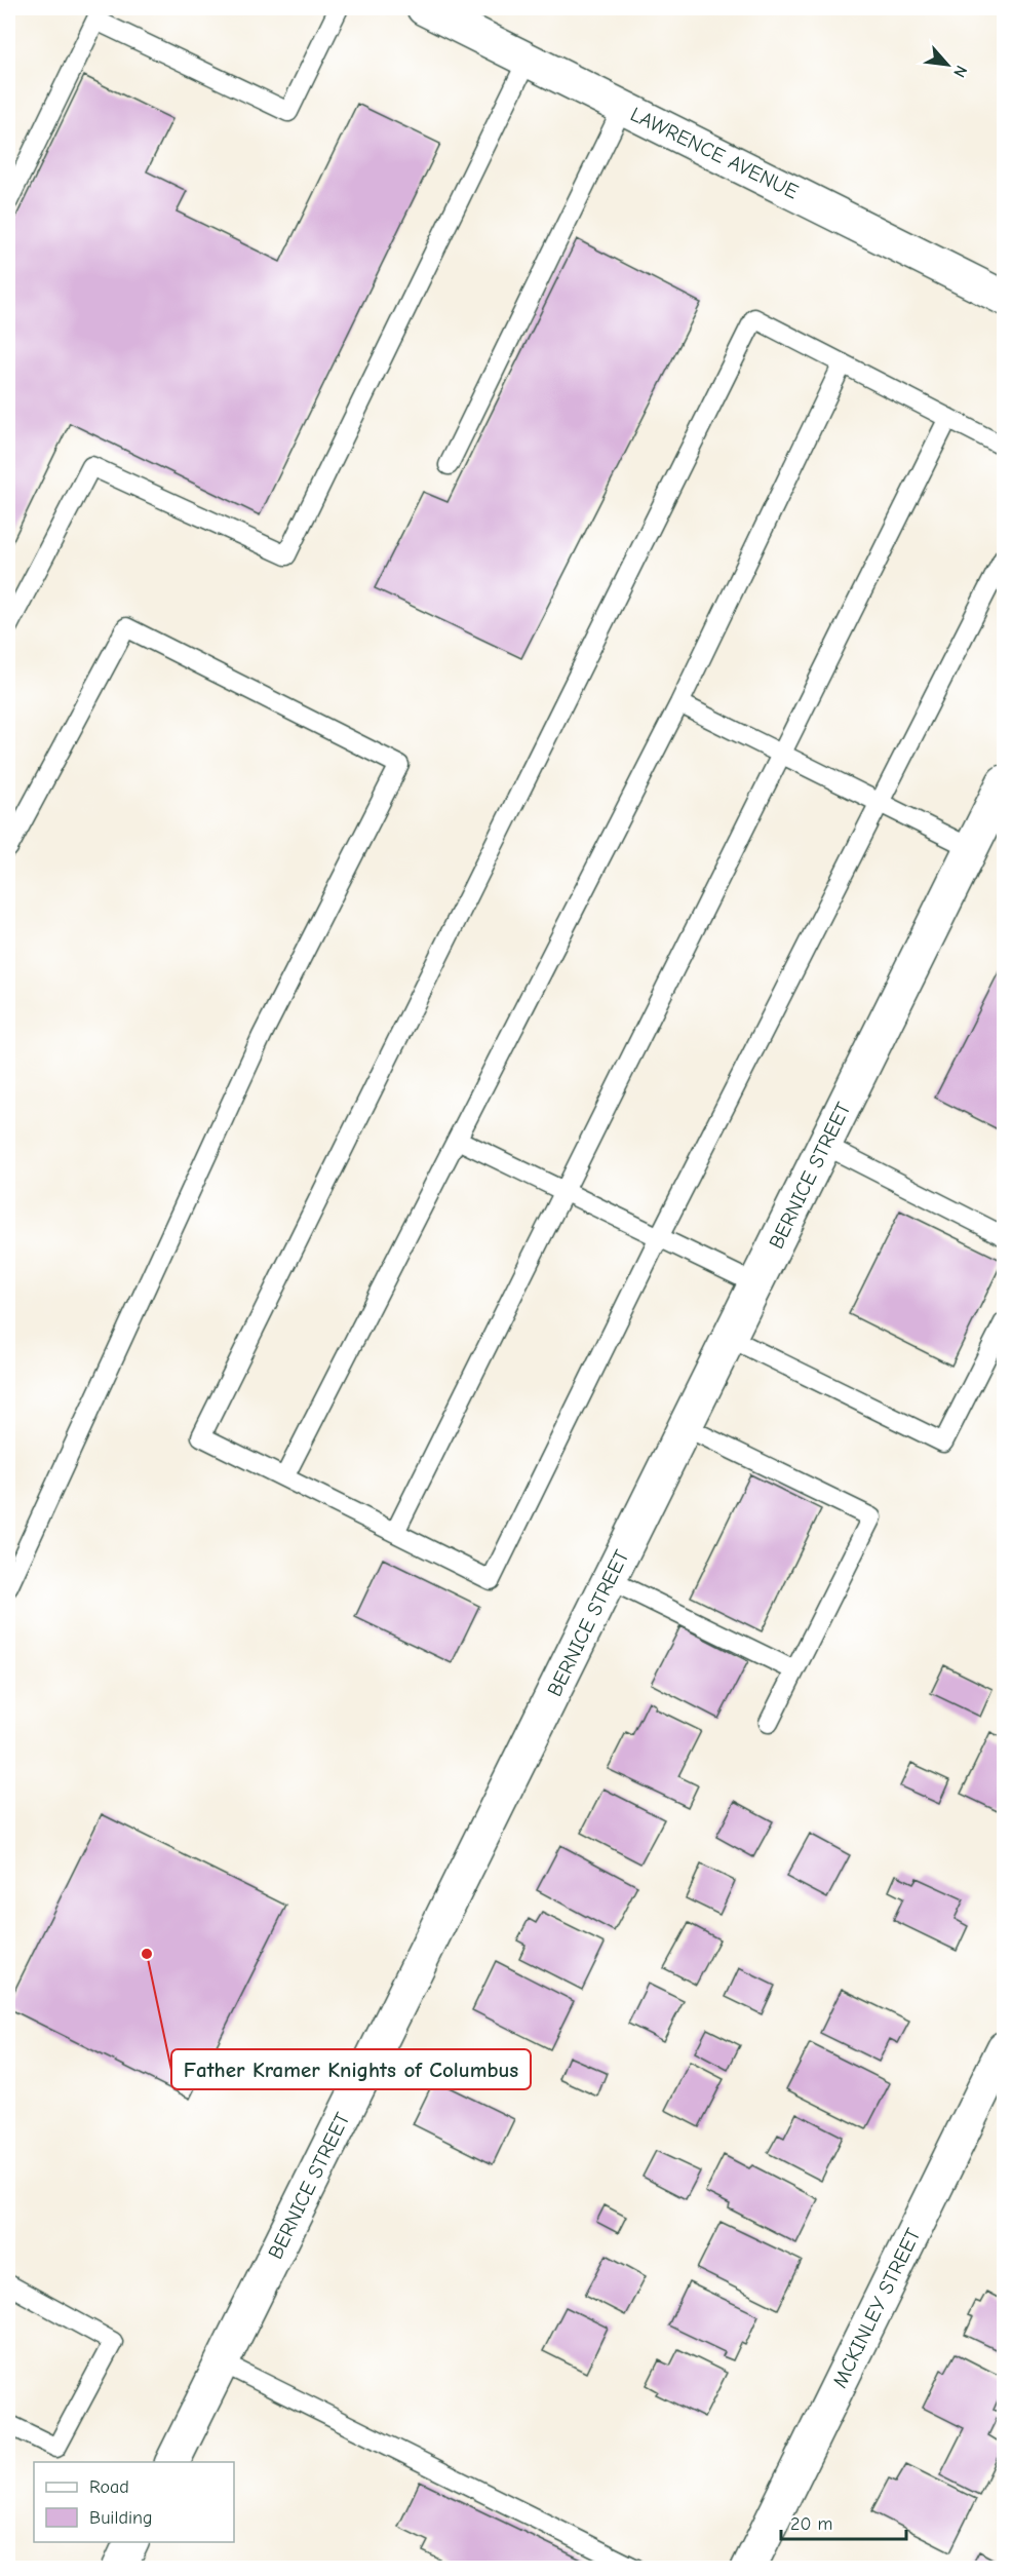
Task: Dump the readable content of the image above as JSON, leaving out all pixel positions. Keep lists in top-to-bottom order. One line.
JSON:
{"streets":{"street":["LAWRENCE AVENUE","BERNICE STREET","MCKINLEY STREET"]},"places":["Father Kramer Knights of Columbus"],"legend":["Road","Building"],"scale_bar":"20 m","north":"bottom right"}
